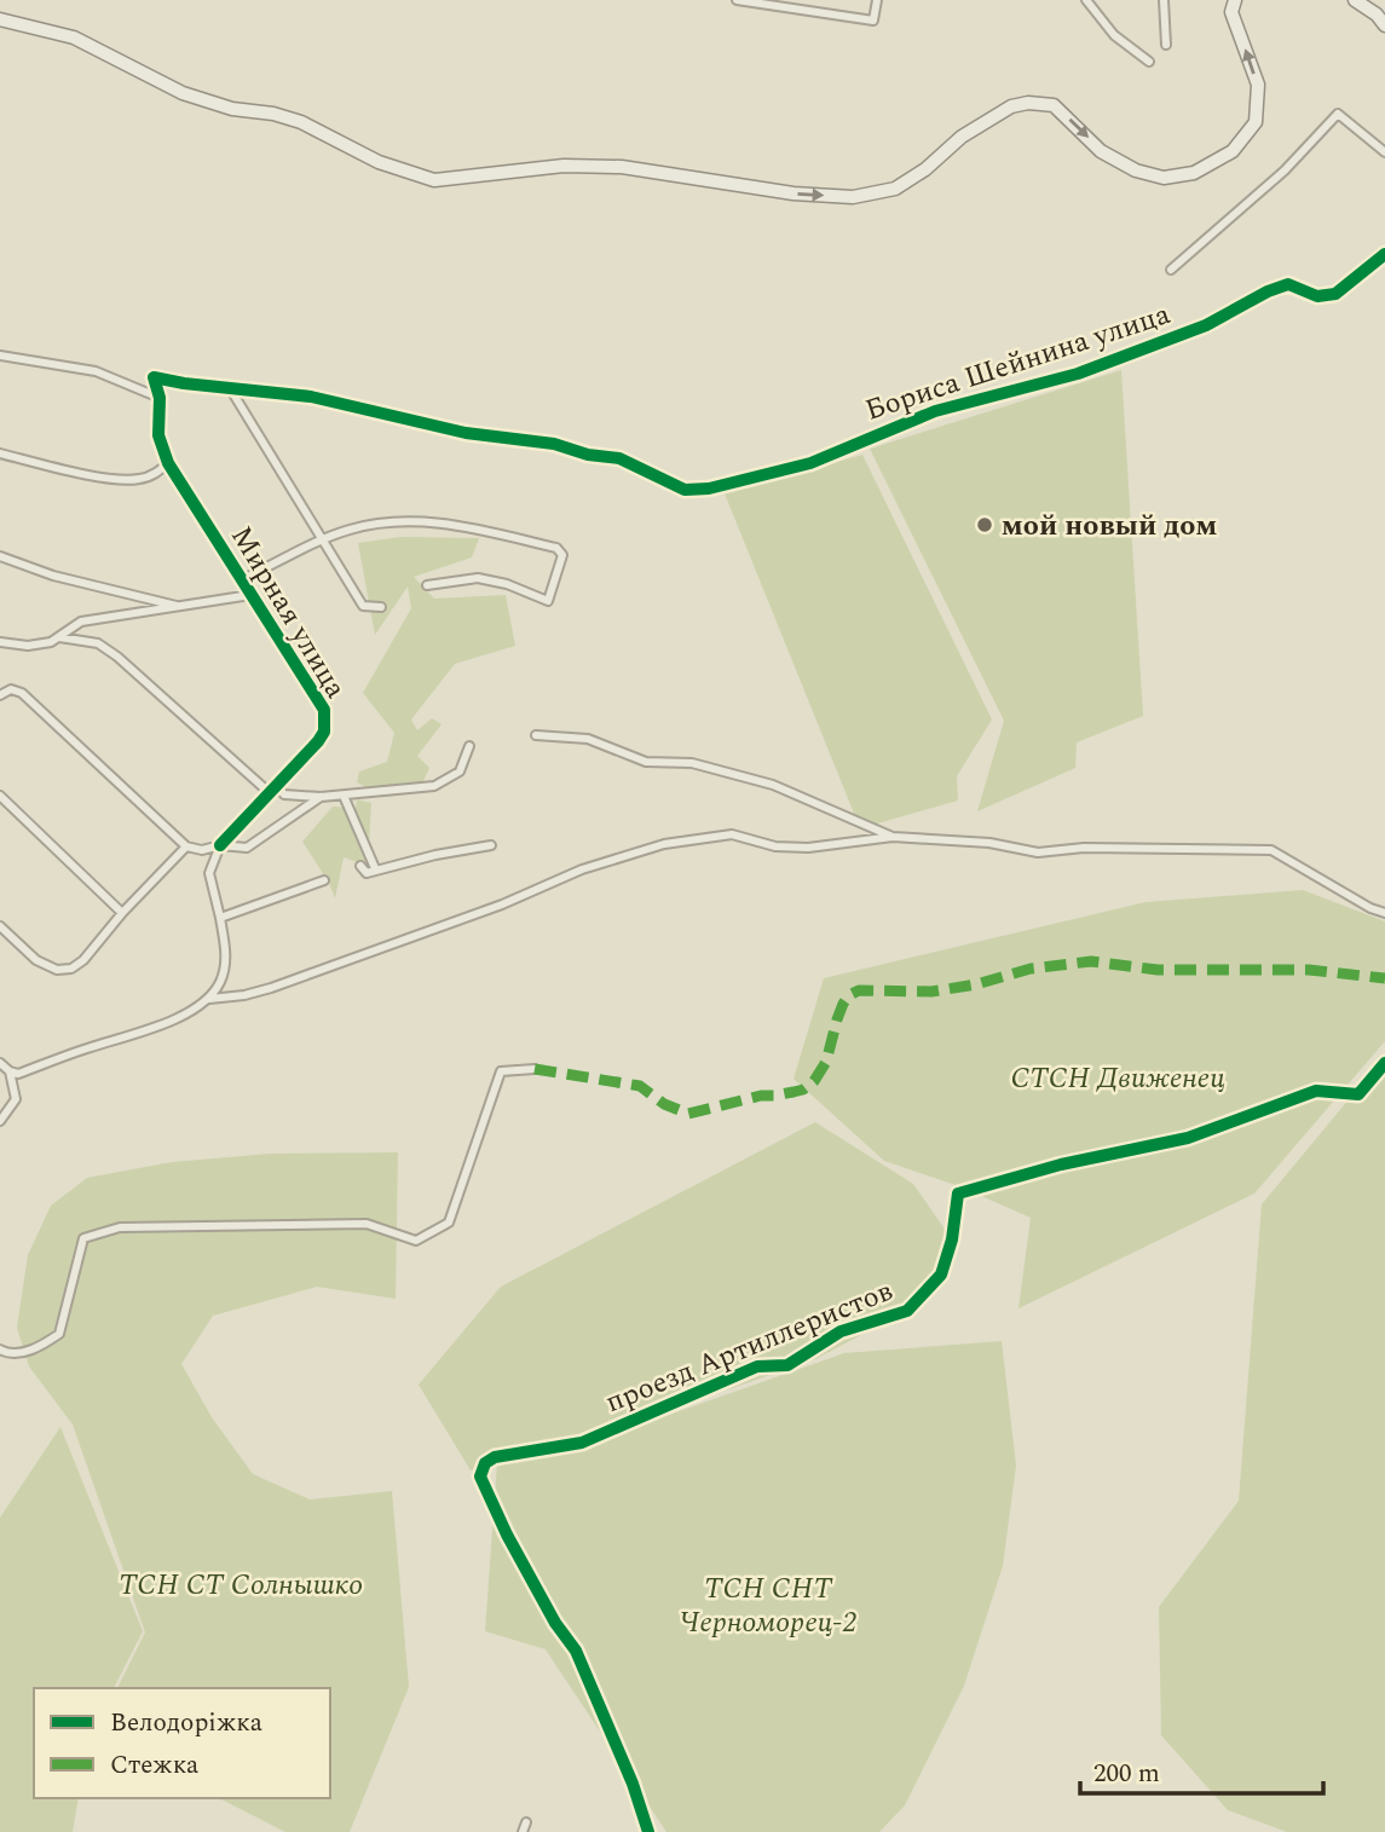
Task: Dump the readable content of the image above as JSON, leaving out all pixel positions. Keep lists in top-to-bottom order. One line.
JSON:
{"streets":{"street":["Бориса Шейнина улица","Мирная улица","проезд Артиллеристов"]},"crossings":[["Бориса Шейнина улица","Мирная улица"]],"parks":["СТСН Движенец","ТСН СТ Солнышко","ТСН СНТ Черноморец-2"],"places":["мой новый дом"],"legend":["Велодоріжка","Стежка"],"scale_bar":"200 m"}
